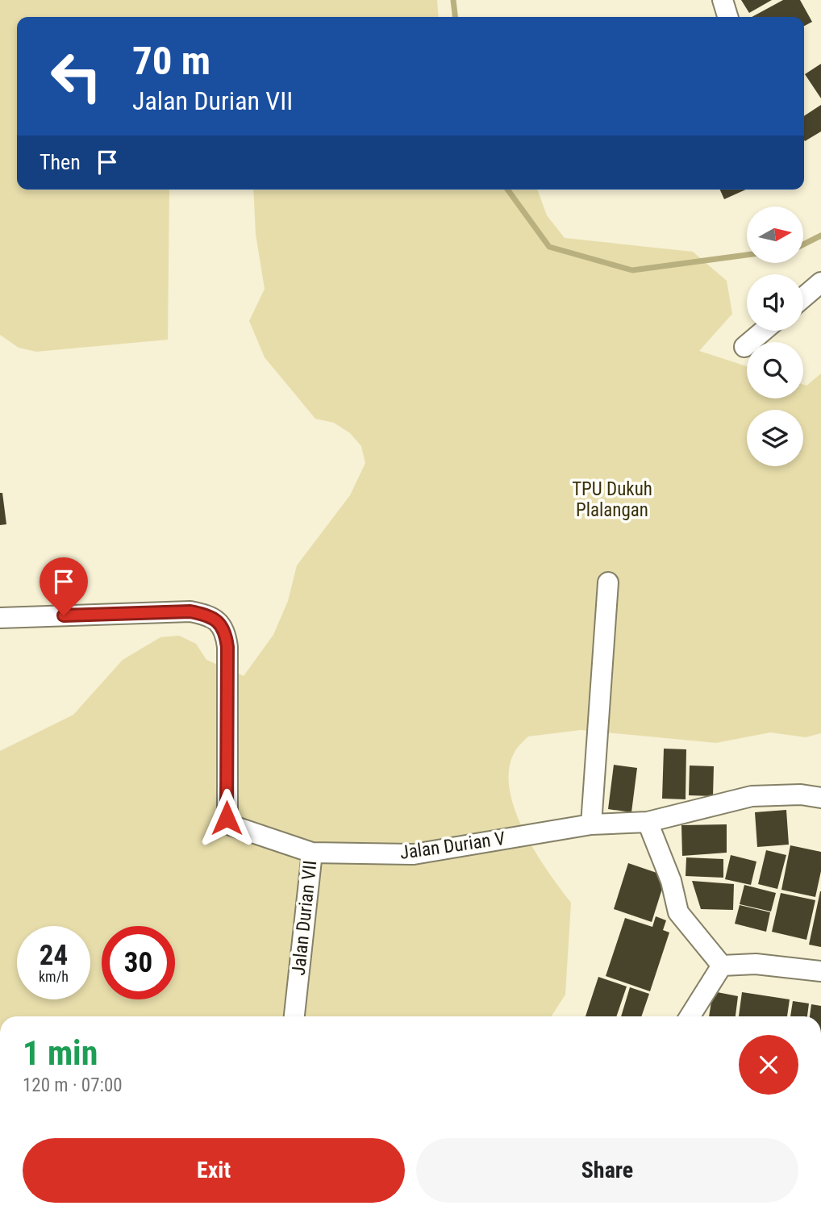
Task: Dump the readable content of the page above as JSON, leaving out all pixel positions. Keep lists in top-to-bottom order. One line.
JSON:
{"streets":{"street":["Jalan Durian V","Jalan Durian VII"]},"crossings":[["Jalan Durian V","Jalan Durian VII"]],"parks":["TPU Dukuh Plalangan"],"north":"right","page":{"turn":["70 m","Jalan Durian VII"],"then":"Then","speed":"24 km/h","limit":"30","heading":["1 min","120 m · 07:00"],"buttons":["Exit","Share"]}}
